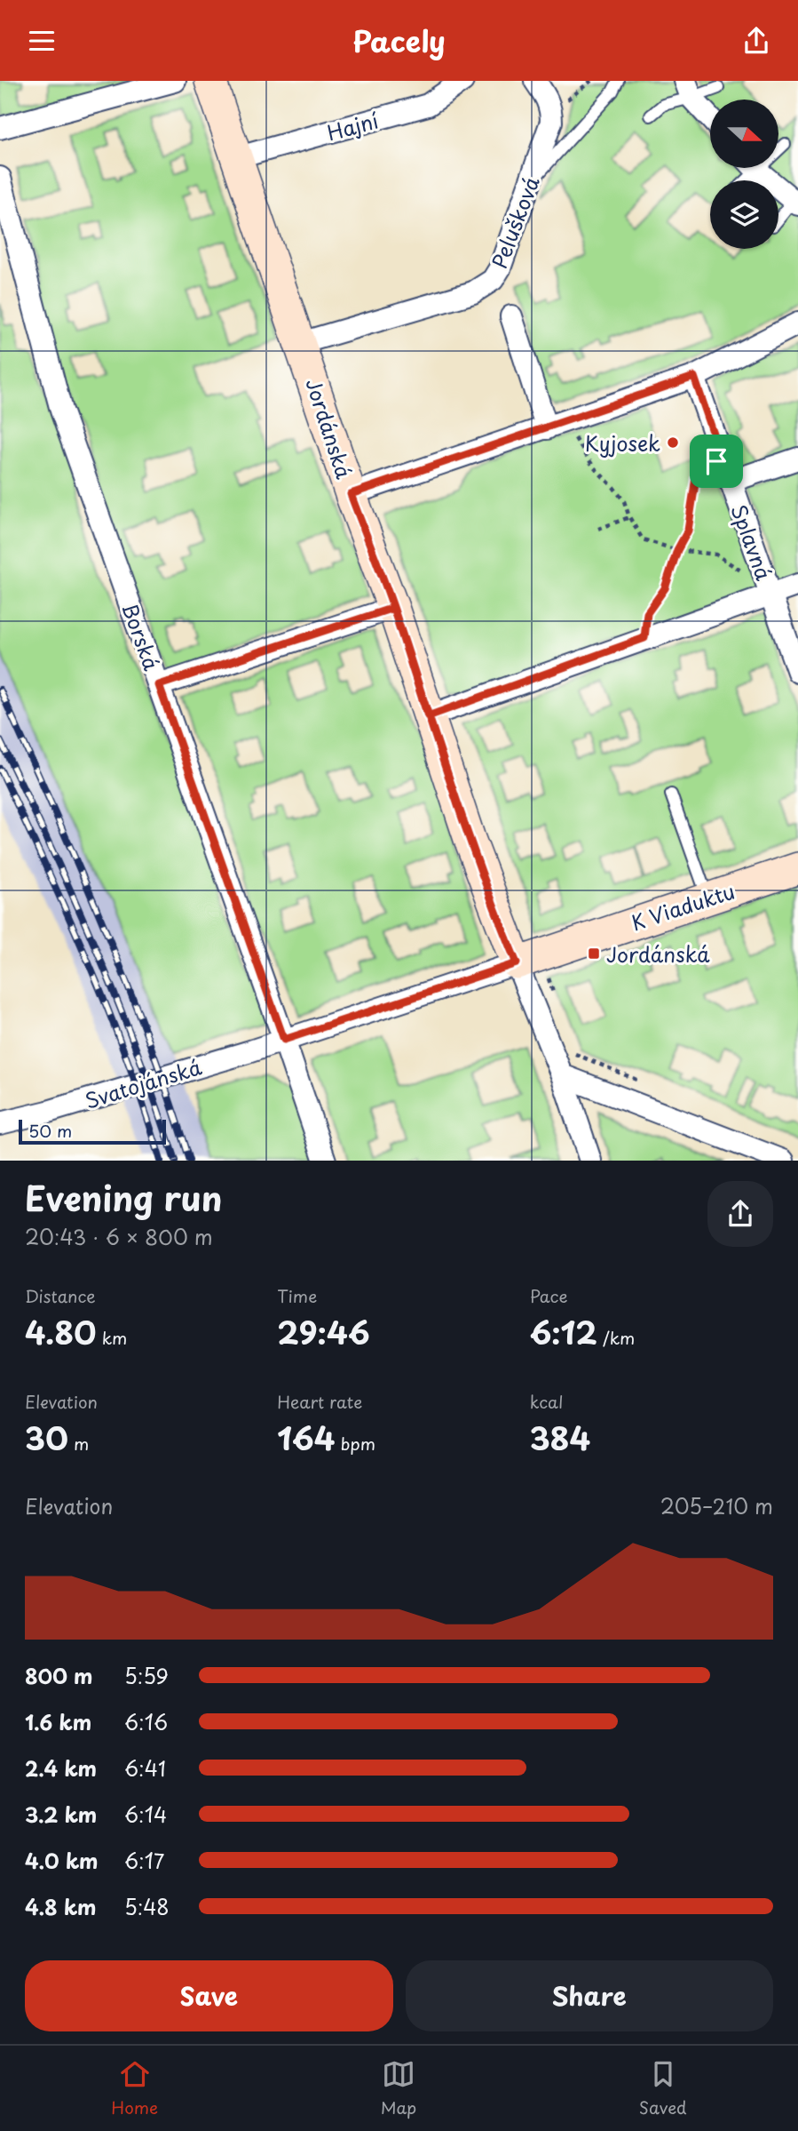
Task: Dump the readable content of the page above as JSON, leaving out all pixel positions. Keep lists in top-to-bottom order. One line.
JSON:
{"streets":{"street":["Hajní","Pelušková","Jordánská","Splavná","Borská","K Viaduktu","Svatojánská"]},"crossings":[["Hajní","Jordánská"],["Pelušková","Jordánská"],["Jordánská","K Viaduktu"],["Borská","K Viaduktu"],["Borská","Svatojánská"],["K Viaduktu","Svatojánská"]],"places":{"other":["Kyjosek"],"transit":["Jordánská"]},"scale_bar":"50 m","north":"right","page":{"header":"Pacely","scale":"50 m","heading":["Evening run","20:43 · 6 × 800 m"],"stats":[["Distance","4.80 km"],["Time","29:46"],["Pace","6:12 /km"],["Elevation","30 m"],["Heart rate","164 bpm"],["kcal","384"]],"chart":["Elevation","205–210 m"],"list":[{"name":"800 m","note":"5:59"},{"name":"1.6 km","note":"6:16"},{"name":"2.4 km","note":"6:41"},{"name":"3.2 km","note":"6:14"},{"name":"4.0 km","note":"6:17"},{"name":"4.8 km","note":"5:48"}],"buttons":["Save","Share"],"tabs":["Home","Map","Saved"]}}
